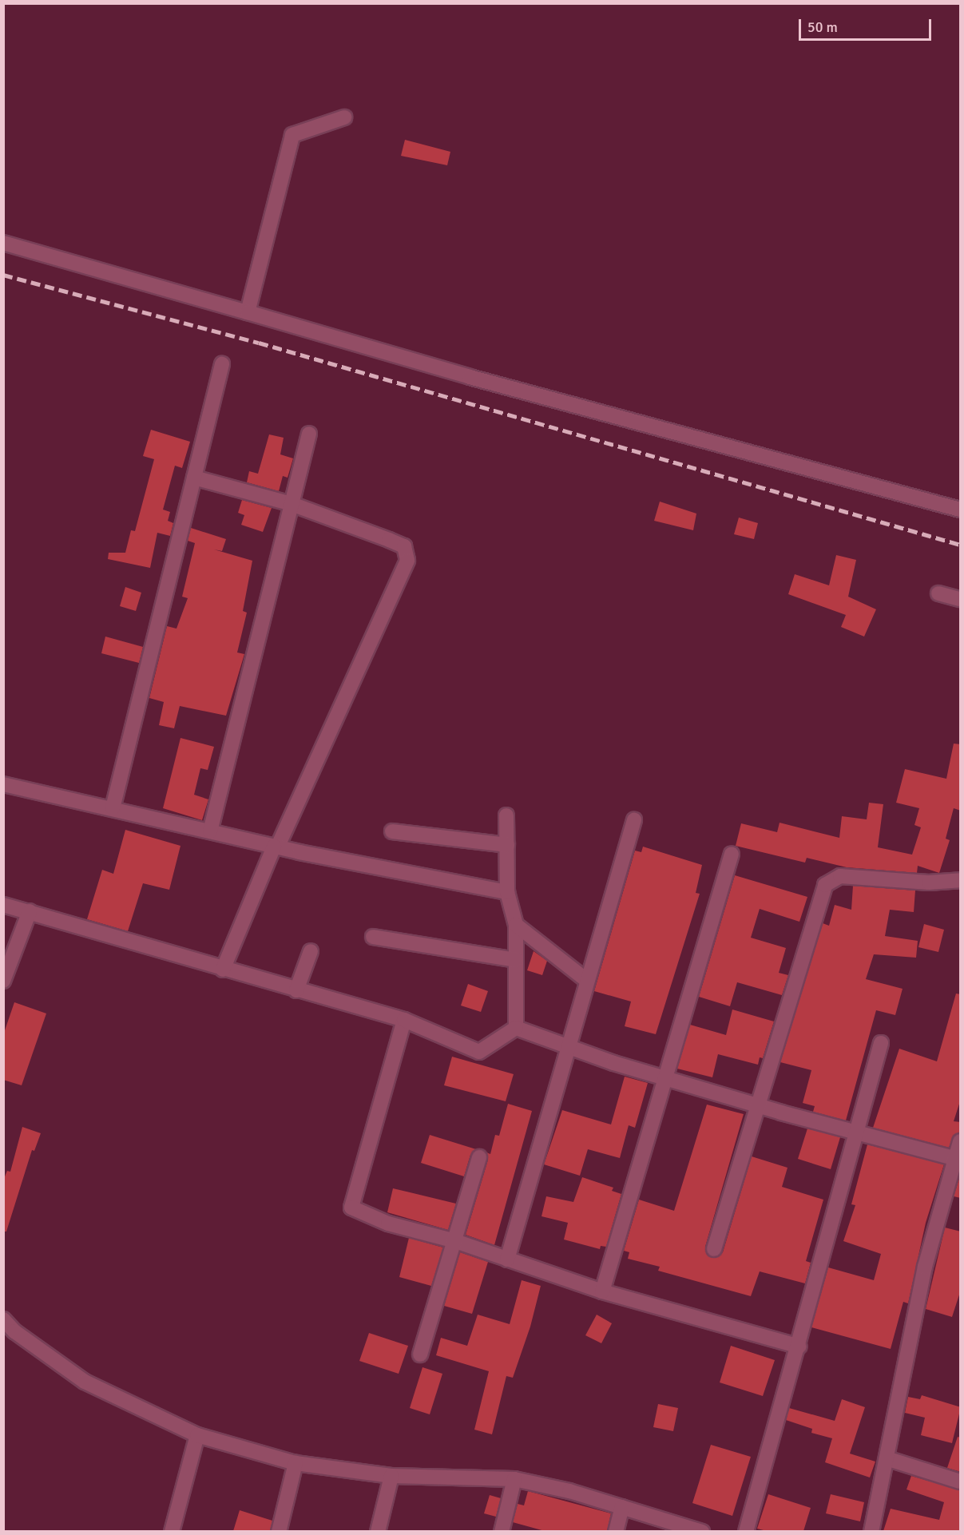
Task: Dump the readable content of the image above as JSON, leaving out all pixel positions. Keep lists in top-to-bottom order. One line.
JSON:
{"scale_bar":"50 m"}
